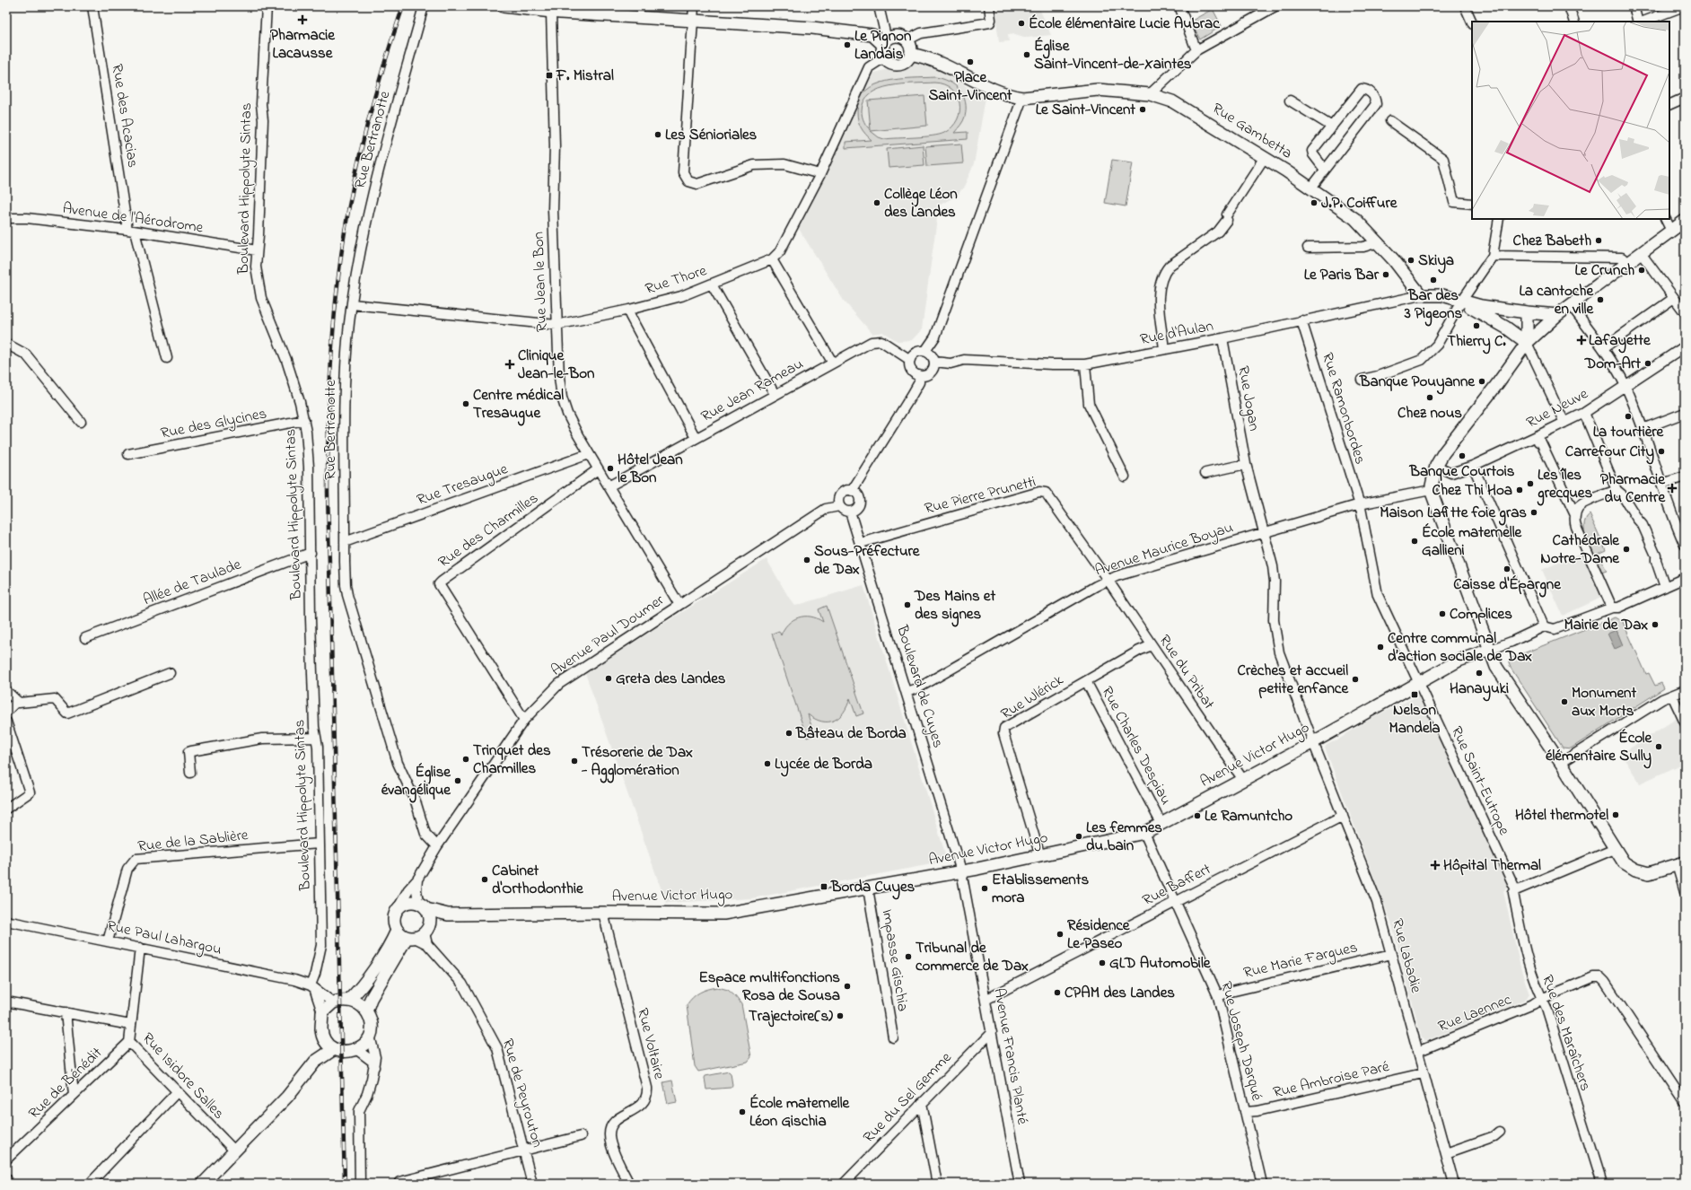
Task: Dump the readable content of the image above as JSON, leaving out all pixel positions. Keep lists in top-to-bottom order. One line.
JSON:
{"streets":{"main road":["Rue Gambetta","Avenue Victor Hugo"],"street":["Rue des Acacias","Rue Bertranotte","Boulevard Hippolyte Sintas","Avenue de l'Aérodrome","Rue Thore","Rue Jean le Bon","Rue d'Aulan","Rue Jean Rameau","Rue Jogan","Rue Ramonbordes","Rue Neuve","Rue des Glycines","Rue Tresaugue","Rue Pierre Prunetti","Rue des Charmilles","Avenue Maurice Boyau","Allée de Taulade","Avenue Paul Doumer","Rue du Pribat","Boulevard de Cuyes","Rue Wlérick","Rue Charles Despiau","Rue Saint-Eutrope","Rue de la Sablière","Rue Baffert","Rue Paul Lahargou","Rue Labadie","Impasse Gischia","Rue Marie Fargues","Rue Laennec","Rue des Maraîchers","Rue Joseph Darqué","Rue Voltaire","Avenue Francis Planté","Rue Isidore Salles","Rue Ambroise Paré","Rue de Bénédit","Rue de Peyrouton","Rue du Sel Gemme"]},"crossings":[["Rue des Acacias","Avenue de l'Aérodrome"],["Rue Gambetta","Rue Thore"],["Rue Gambetta","Rue d'Aulan"],["Rue Bertranotte","Rue Thore"],["Rue Bertranotte","Rue Tresaugue"],["Rue Bertranotte","Avenue Paul Doumer"],["Boulevard Hippolyte Sintas","Avenue de l'Aérodrome"],["Boulevard Hippolyte Sintas","Rue des Glycines"],["Boulevard Hippolyte Sintas","Allée de Taulade"],["Boulevard Hippolyte Sintas","Rue de la Sablière"],["Boulevard Hippolyte Sintas","Rue Paul Lahargou"],["Rue Thore","Rue Jean le Bon"],["Rue Jean le Bon","Rue Jean Rameau"],["Rue Jean le Bon","Rue Tresaugue"],["Rue Jean le Bon","Rue des Charmilles"],["Rue Jean le Bon","Avenue Paul Doumer"],["Rue d'Aulan","Rue Jean Rameau"],["Rue d'Aulan","Rue Jogan"],["Rue d'Aulan","Rue Ramonbordes"],["Rue Jogan","Avenue Maurice Boyau"],["Rue Jogan","Avenue Victor Hugo"],["Rue Jogan","Rue Labadie"],["Rue Ramonbordes","Avenue Maurice Boyau"],["Rue Ramonbordes","Avenue Victor Hugo"],["Rue Ramonbordes","Rue Saint-Eutrope"],["Rue Pierre Prunetti","Avenue Maurice Boyau"],["Rue Pierre Prunetti","Rue du Pribat"],["Rue Pierre Prunetti","Boulevard de Cuyes"],["Rue des Charmilles","Avenue Paul Doumer"],["Avenue Maurice Boyau","Rue du Pribat"],["Avenue Maurice Boyau","Boulevard de Cuyes"],["Avenue Paul Doumer","Boulevard de Cuyes"],["Avenue Paul Doumer","Avenue Victor Hugo"],["Avenue Paul Doumer","Rue de Peyrouton"],["Rue du Pribat","Rue Wlérick"],["Rue du Pribat","Avenue Victor Hugo"],["Boulevard de Cuyes","Avenue Victor Hugo"],["Boulevard de Cuyes","Avenue Francis Planté"],["Rue Wlérick","Rue Charles Despiau"],["Rue Wlérick","Avenue Victor Hugo"],["Rue Charles Despiau","Avenue Victor Hugo"],["Avenue Victor Hugo","Rue Saint-Eutrope"],["Avenue Victor Hugo","Rue Paul Lahargou"],["Avenue Victor Hugo","Rue Labadie"],["Avenue Victor Hugo","Impasse Gischia"],["Avenue Victor Hugo","Rue Joseph Darqué"],["Avenue Victor Hugo","Rue Voltaire"],["Avenue Victor Hugo","Avenue Francis Planté"],["Avenue Victor Hugo","Rue de Peyrouton"],["Rue Saint-Eutrope","Rue des Maraîchers"],["Rue de la Sablière","Rue Paul Lahargou"],["Rue Baffert","Rue Labadie"],["Rue Baffert","Rue Joseph Darqué"],["Rue Baffert","Avenue Francis Planté"],["Rue Paul Lahargou","Rue Isidore Salles"],["Rue Labadie","Rue Marie Fargues"],["Rue Labadie","Rue Laennec"],["Rue Labadie","Rue Ambroise Paré"],["Rue Marie Fargues","Rue Joseph Darqué"],["Rue Laennec","Rue des Maraîchers"],["Rue Joseph Darqué","Rue Ambroise Paré"],["Avenue Francis Planté","Rue du Sel Gemme"],["Rue Isidore Salles","Rue de Bénédit"]],"places":{"health":["Pharmacie Lacausse","Lafayette","Clinique Jean-le-Bon","Pharmacie du Centre","Hôpital Thermal"],"other":["École élémentaire Lucie Aubrac","Le Pignon Landais","Église Saint-Vincent-de-Xaintes","Place Saint-Vincent","Le Saint-Vincent","Les Sénioriales","Collège Léon des Landes","J.P. Coiffure","Chez Babeth","Skiya","Le Crunch","Le Paris Bar","Bar des 3 Pigeons","La cantoche en ville","Thierry C.","Dom-Art","Banque Pouyanne","Chez nous","Centre médical Tresaugue","La tourtière","Carrefour City","Banque Courtois","Hôtel Jean le Bon","Les îles grecques","Chez Thi Hoa","Maison Lafitte foie gras","École maternelle Gallieni","Cathédrale Notre-Dame","Sous-Préfecture de Dax","Caisse d'Épargne","Des Mains et des signes","Complices","Mairie de Dax","Centre communal d’action sociale de Dax","Hanayuki","Greta des Landes","Crèches et accueil petite enfance","Monument aux Morts","Bâteau de Borda","École élémentaire Sully","Trinquet des Charmilles","Trésorerie de Dax - Agglomération","Lycée de Borda","Église évangélique","Hôtel thermotel","Le Ramuntcho","Les femmes du bain","Cabinet d'Orthodonthie","Etablissements mora","Résidence Le Paseo","Tribunal de commerce de Dax","GLD Automobile","Espace multifonctions Rosa de Sousa","CPAM des Landes","Trajectoire(s)","École maternelle Léon Gischia"],"transit":["F. Mistral","Nelson Mandela","Borda Cuyes"]}}
